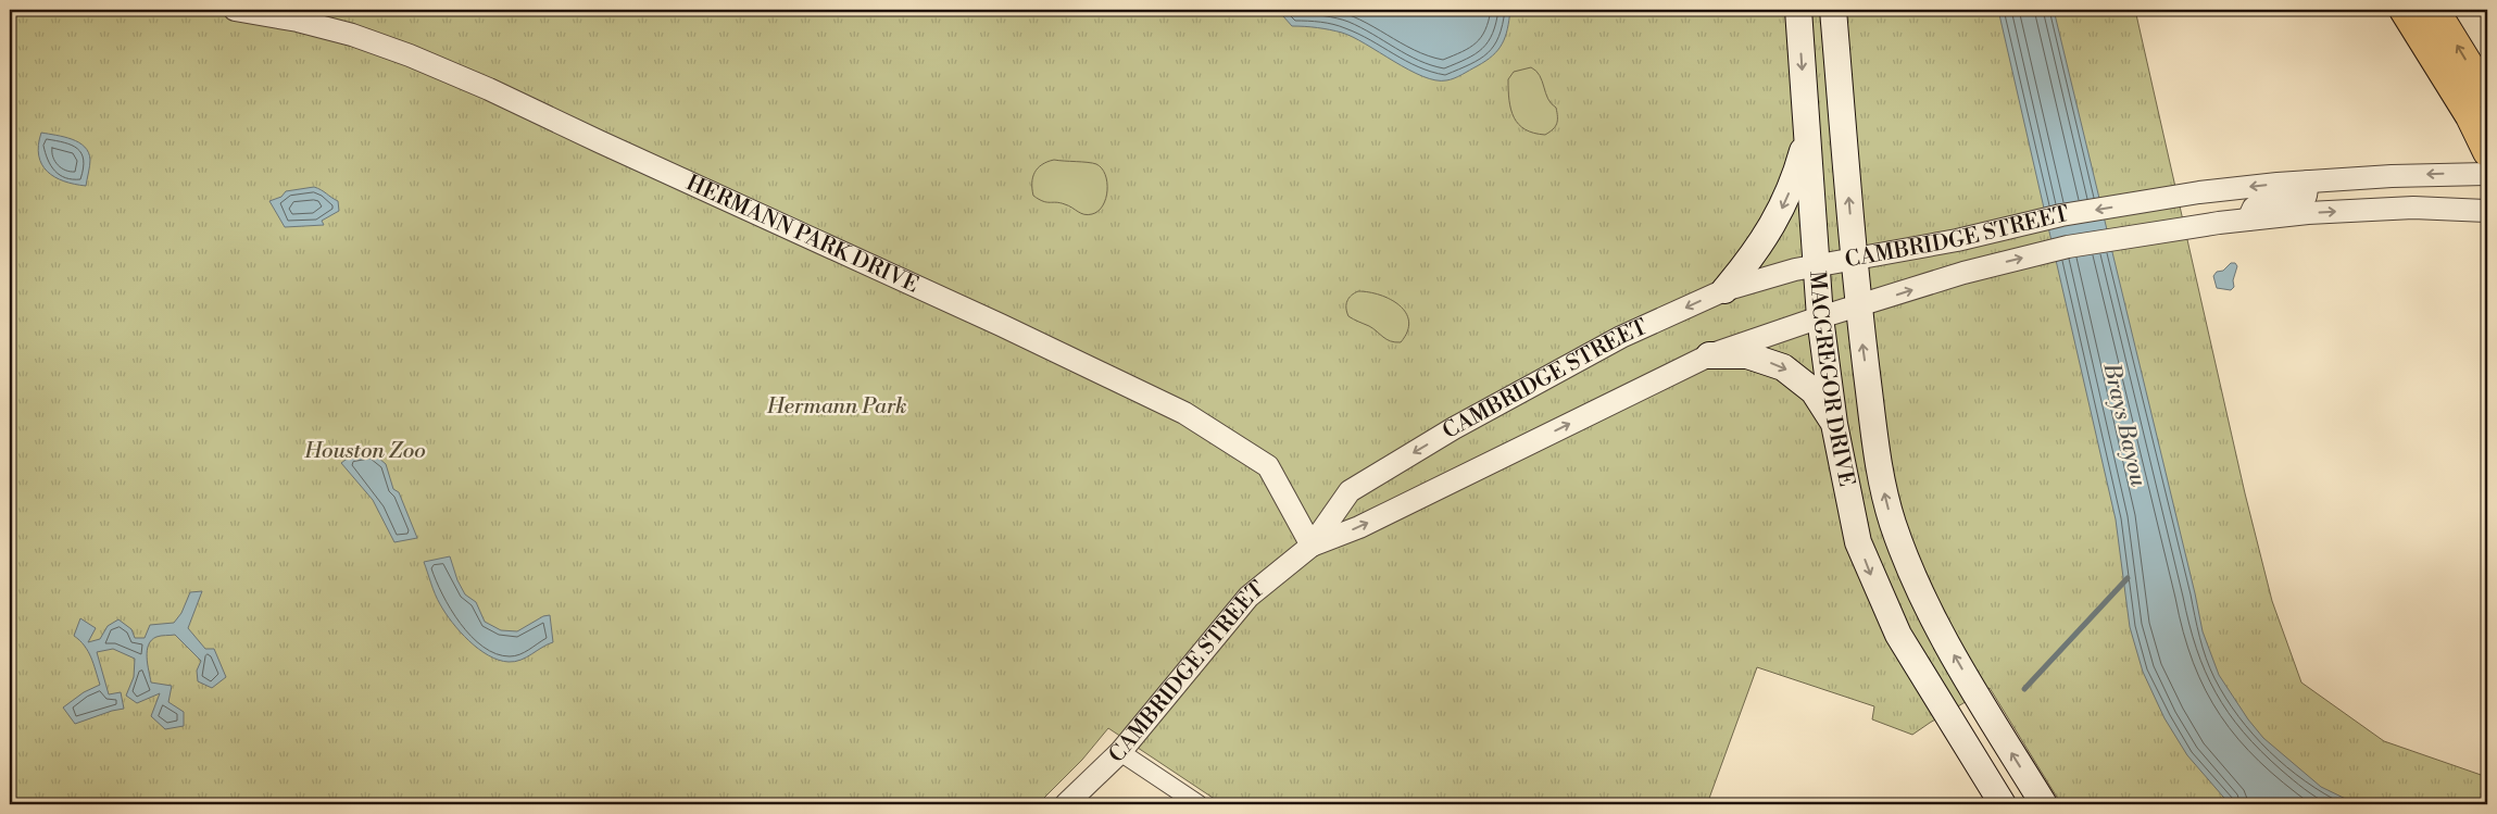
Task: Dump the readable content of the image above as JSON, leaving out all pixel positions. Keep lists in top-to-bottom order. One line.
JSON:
{"streets":{"main road":["MACGREGOR DRIVE"],"street":["HERMANN PARK DRIVE","CAMBRIDGE STREET"]},"crossings":[["HERMANN PARK DRIVE","CAMBRIDGE STREET"],["CAMBRIDGE STREET","MACGREGOR DRIVE"]],"water":["Brays Bayou"],"parks":["Hermann Park","Houston Zoo"]}
